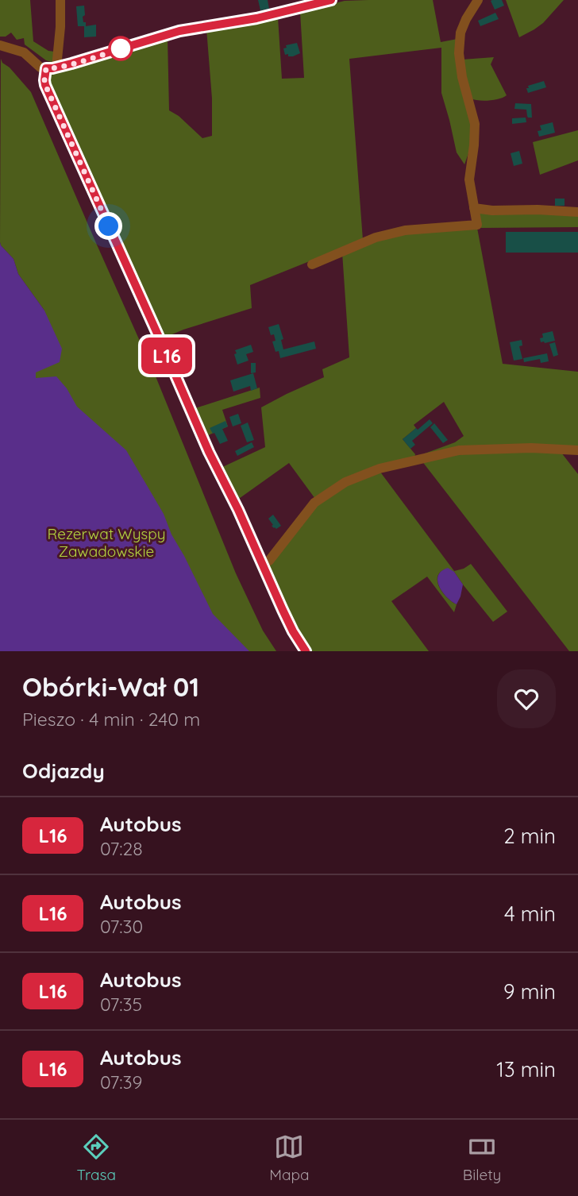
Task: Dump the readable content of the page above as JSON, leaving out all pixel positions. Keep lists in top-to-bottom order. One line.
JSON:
{"parks":["Rezerwat Wyspy Zawadowskie"],"lines":["bus line L16"],"page":{"on_map":"L16","heading":[["Obórki-Wał 01","Pieszo · 4 min · 240 m"],"Odjazdy"],"list":[{"mark":"L16","name":"Autobus","note":"07:28","value":"2 min"},{"mark":"L16","name":"Autobus","note":"07:30","value":"4 min"},{"mark":"L16","name":"Autobus","note":"07:35","value":"9 min"},{"mark":"L16","name":"Autobus","note":"07:39","value":"13 min"}],"tabs":["Trasa","Mapa","Bilety"]}}
